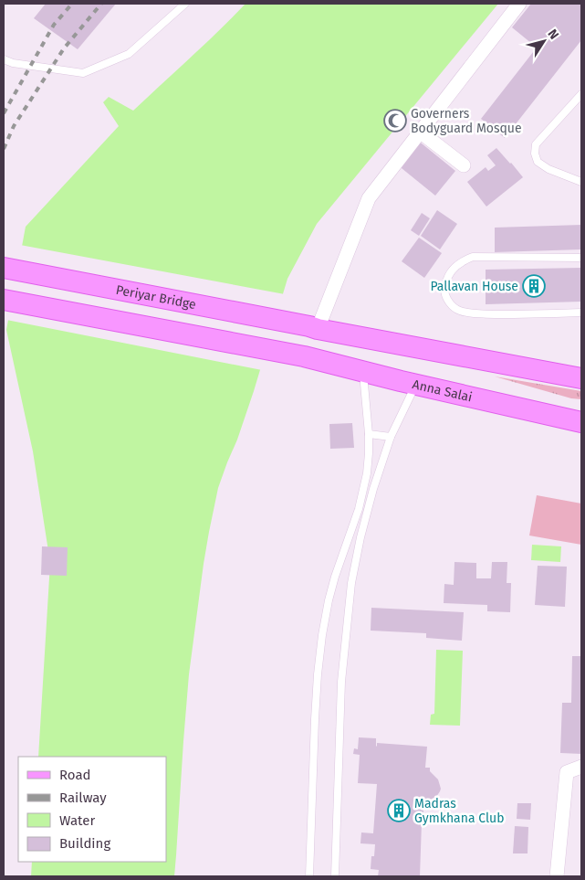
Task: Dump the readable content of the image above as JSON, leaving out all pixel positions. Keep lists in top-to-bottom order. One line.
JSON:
{"streets":{"main road":["Periyar Bridge","Anna Salai"]},"places":{"mosque":["Governers Bodyguard Mosque"],"building":["Pallavan House","Madras Gymkhana Club"]},"legend":["Road","Railway","Water","Building"],"north":"top right"}
